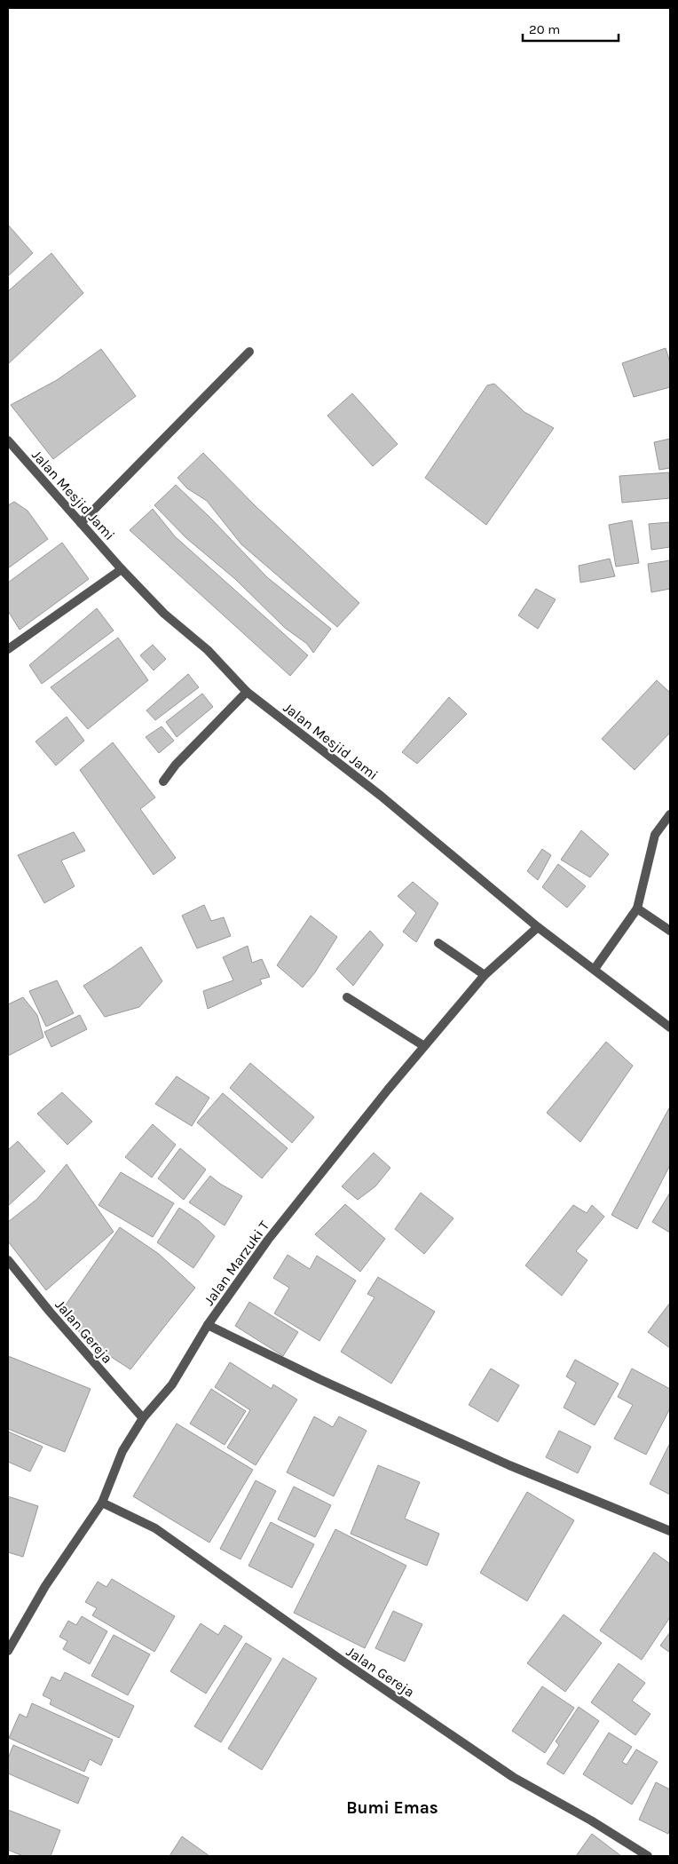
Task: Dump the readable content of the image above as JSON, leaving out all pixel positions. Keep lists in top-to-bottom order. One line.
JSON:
{"streets":{"street":["Jalan Mesjid Jami","Jalan Marzuki T","Jalan Gereja"]},"crossings":[["Jalan Mesjid Jami","Jalan Marzuki T"],["Jalan Marzuki T","Jalan Gereja"]],"districts":["Bumi Emas"],"scale_bar":"20 m"}
